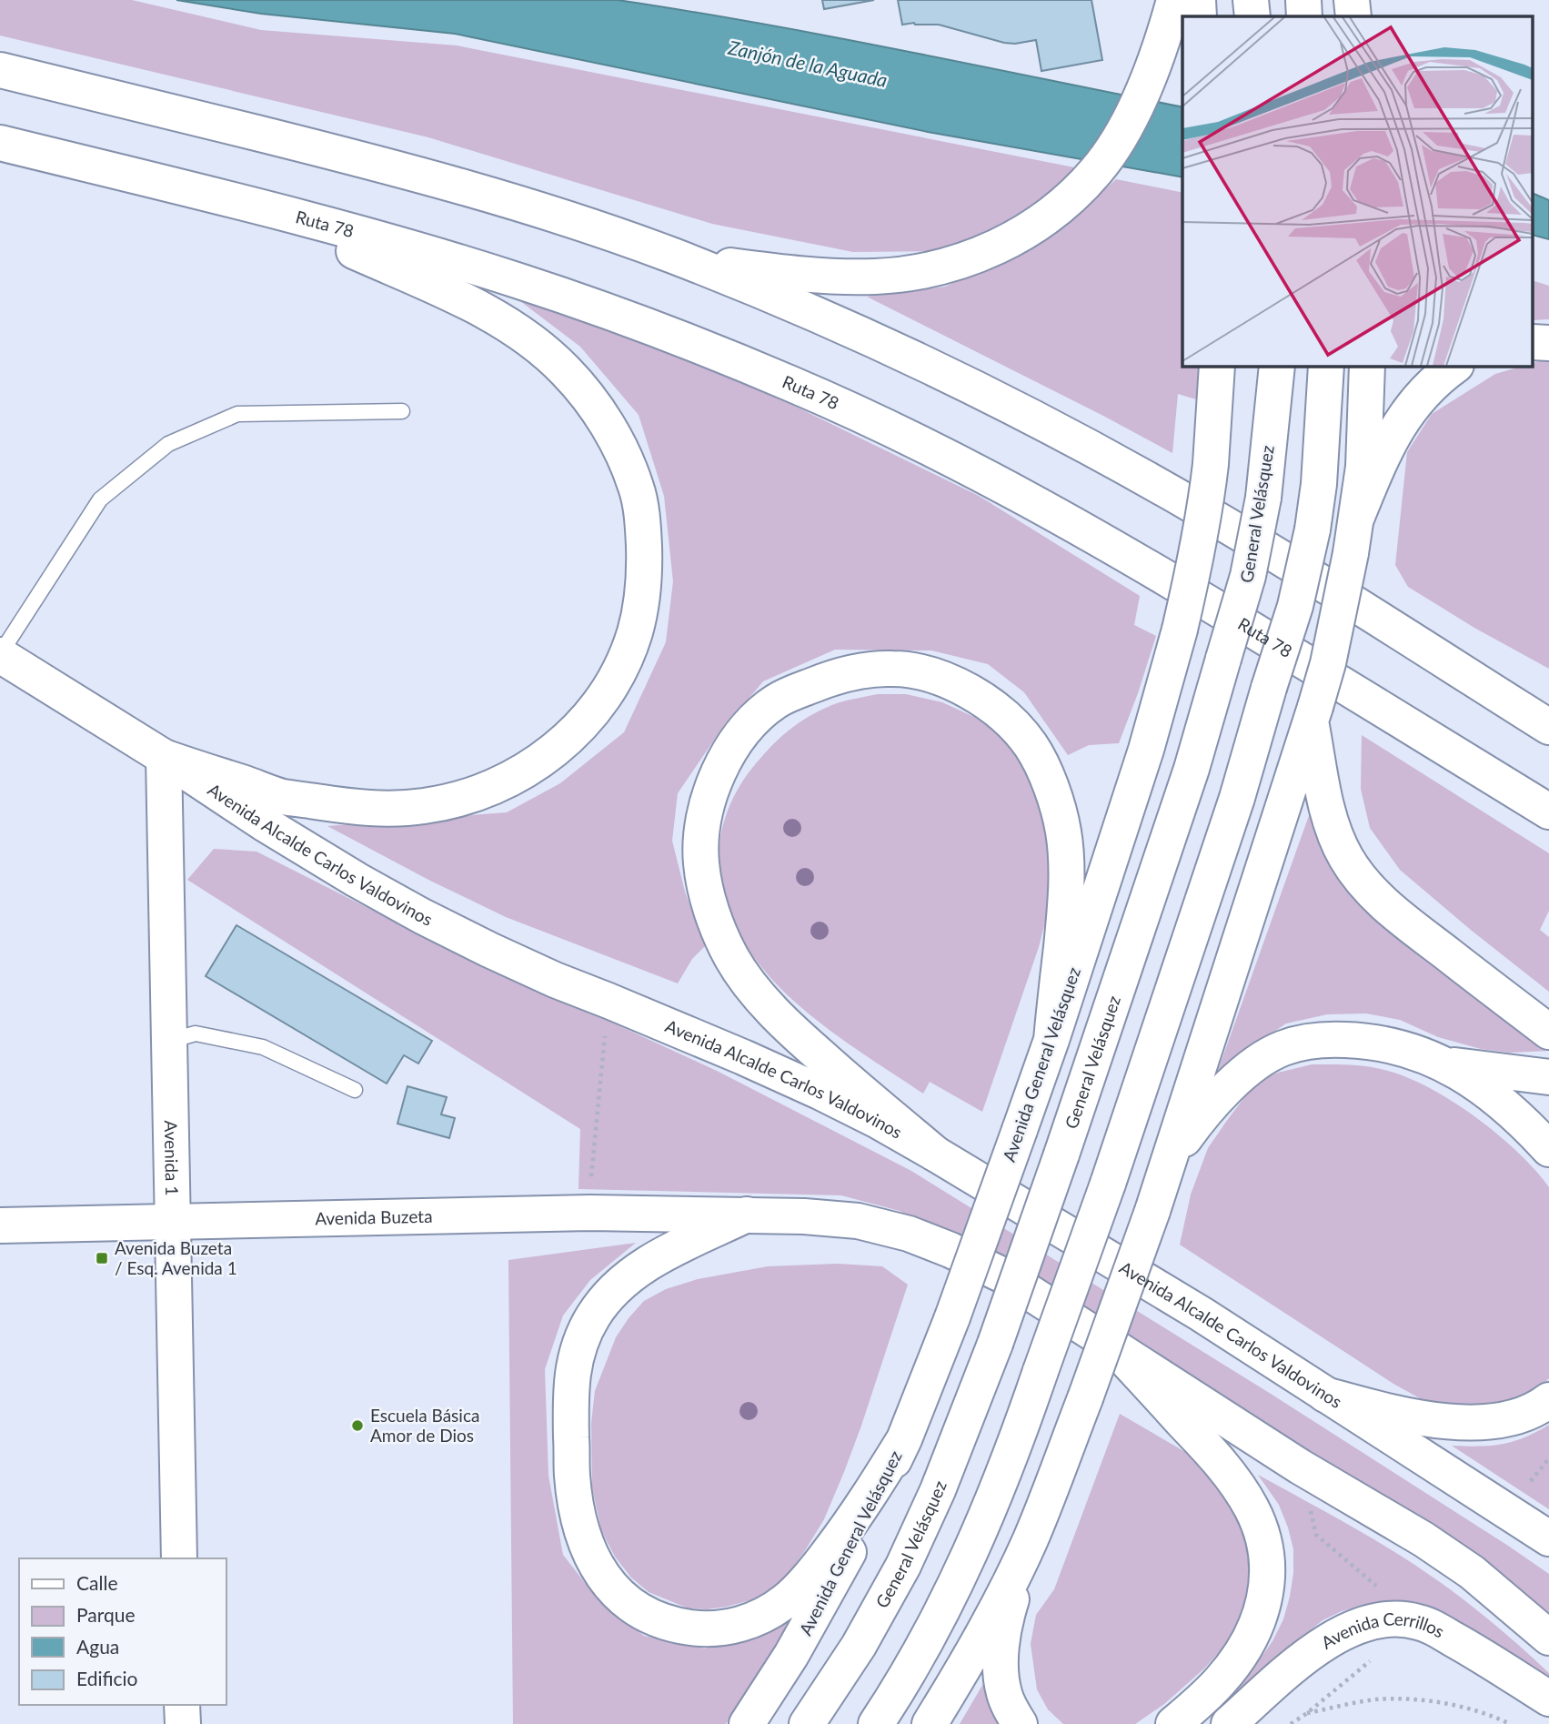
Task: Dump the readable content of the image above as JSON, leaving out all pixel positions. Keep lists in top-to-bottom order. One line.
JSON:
{"streets":{"main road":["Ruta 78","General Velásquez","Avenida Alcalde Carlos Valdovinos","Avenida General Velásquez","Avenida 1","Avenida Buzeta","Avenida Cerrillos"]},"crossings":[["Avenida Alcalde Carlos Valdovinos","Avenida 1"],["Avenida 1","Avenida Buzeta"]],"water":["Zanjón de la Aguada"],"places":{"transit":["Avenida Buzeta / Esq. Avenida 1"],"other":["Escuela Básica Amor de Dios"]},"legend":["Calle","Parque","Agua","Edificio"]}
